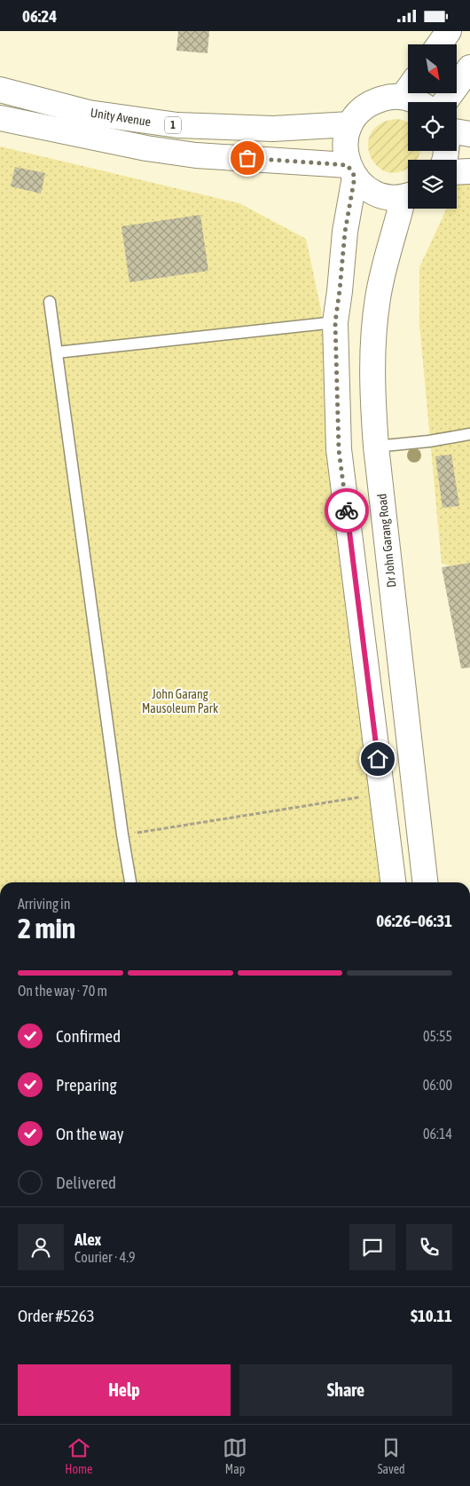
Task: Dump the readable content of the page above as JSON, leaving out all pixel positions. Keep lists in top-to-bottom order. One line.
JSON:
{"streets":{"main road":["Unity Avenue","1","Dr John Garang Road"]},"parks":["John Garang Mausoleum Park"],"north":"bottom right","page":{"status":"06:24","heading":["2 min","Arriving in","06:26–06:31"],"panel":["Alex","Courier · 4.9","Order #5263","$10.11"],"bar":"On the way · 70 m","list":[["Confirmed","05:55"],["Preparing","06:00"],["On the way","06:14"],"Delivered"],"buttons":["Help","Share"],"tabs":["Home","Map","Saved"]}}
